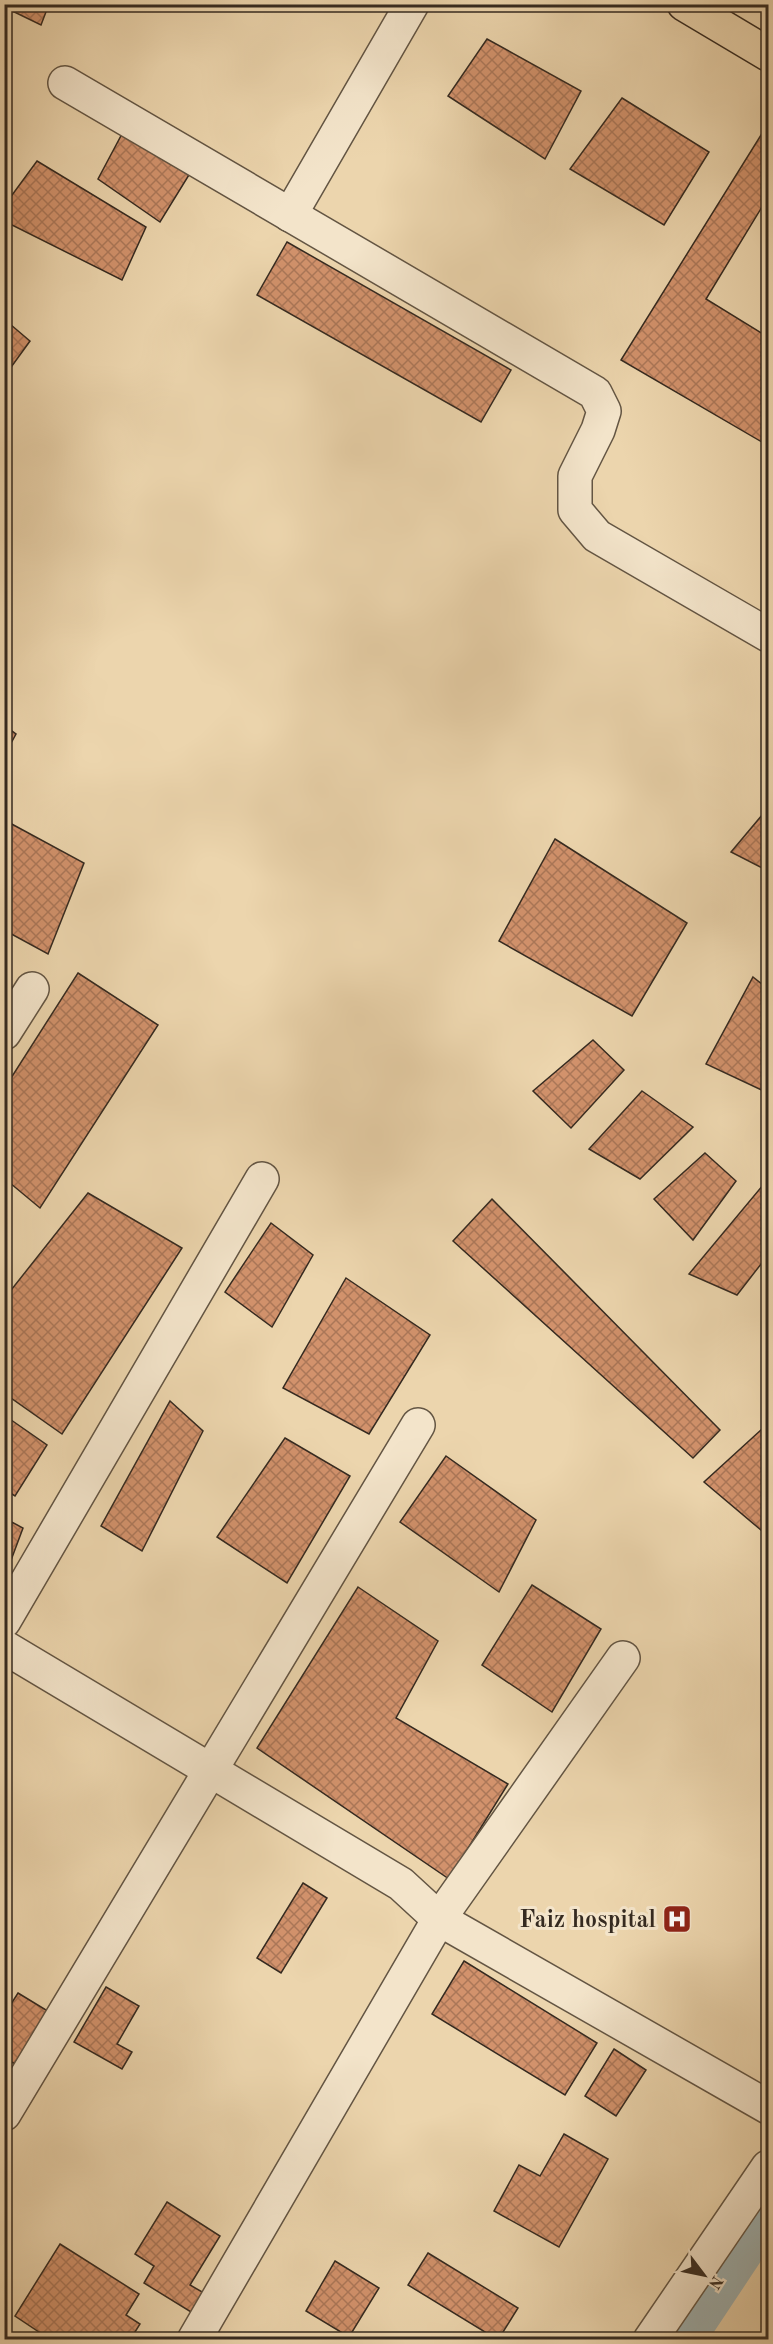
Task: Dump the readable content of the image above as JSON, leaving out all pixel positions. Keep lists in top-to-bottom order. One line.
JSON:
{"places":{"hospital":["Faiz hospital"]},"north":"bottom right"}
